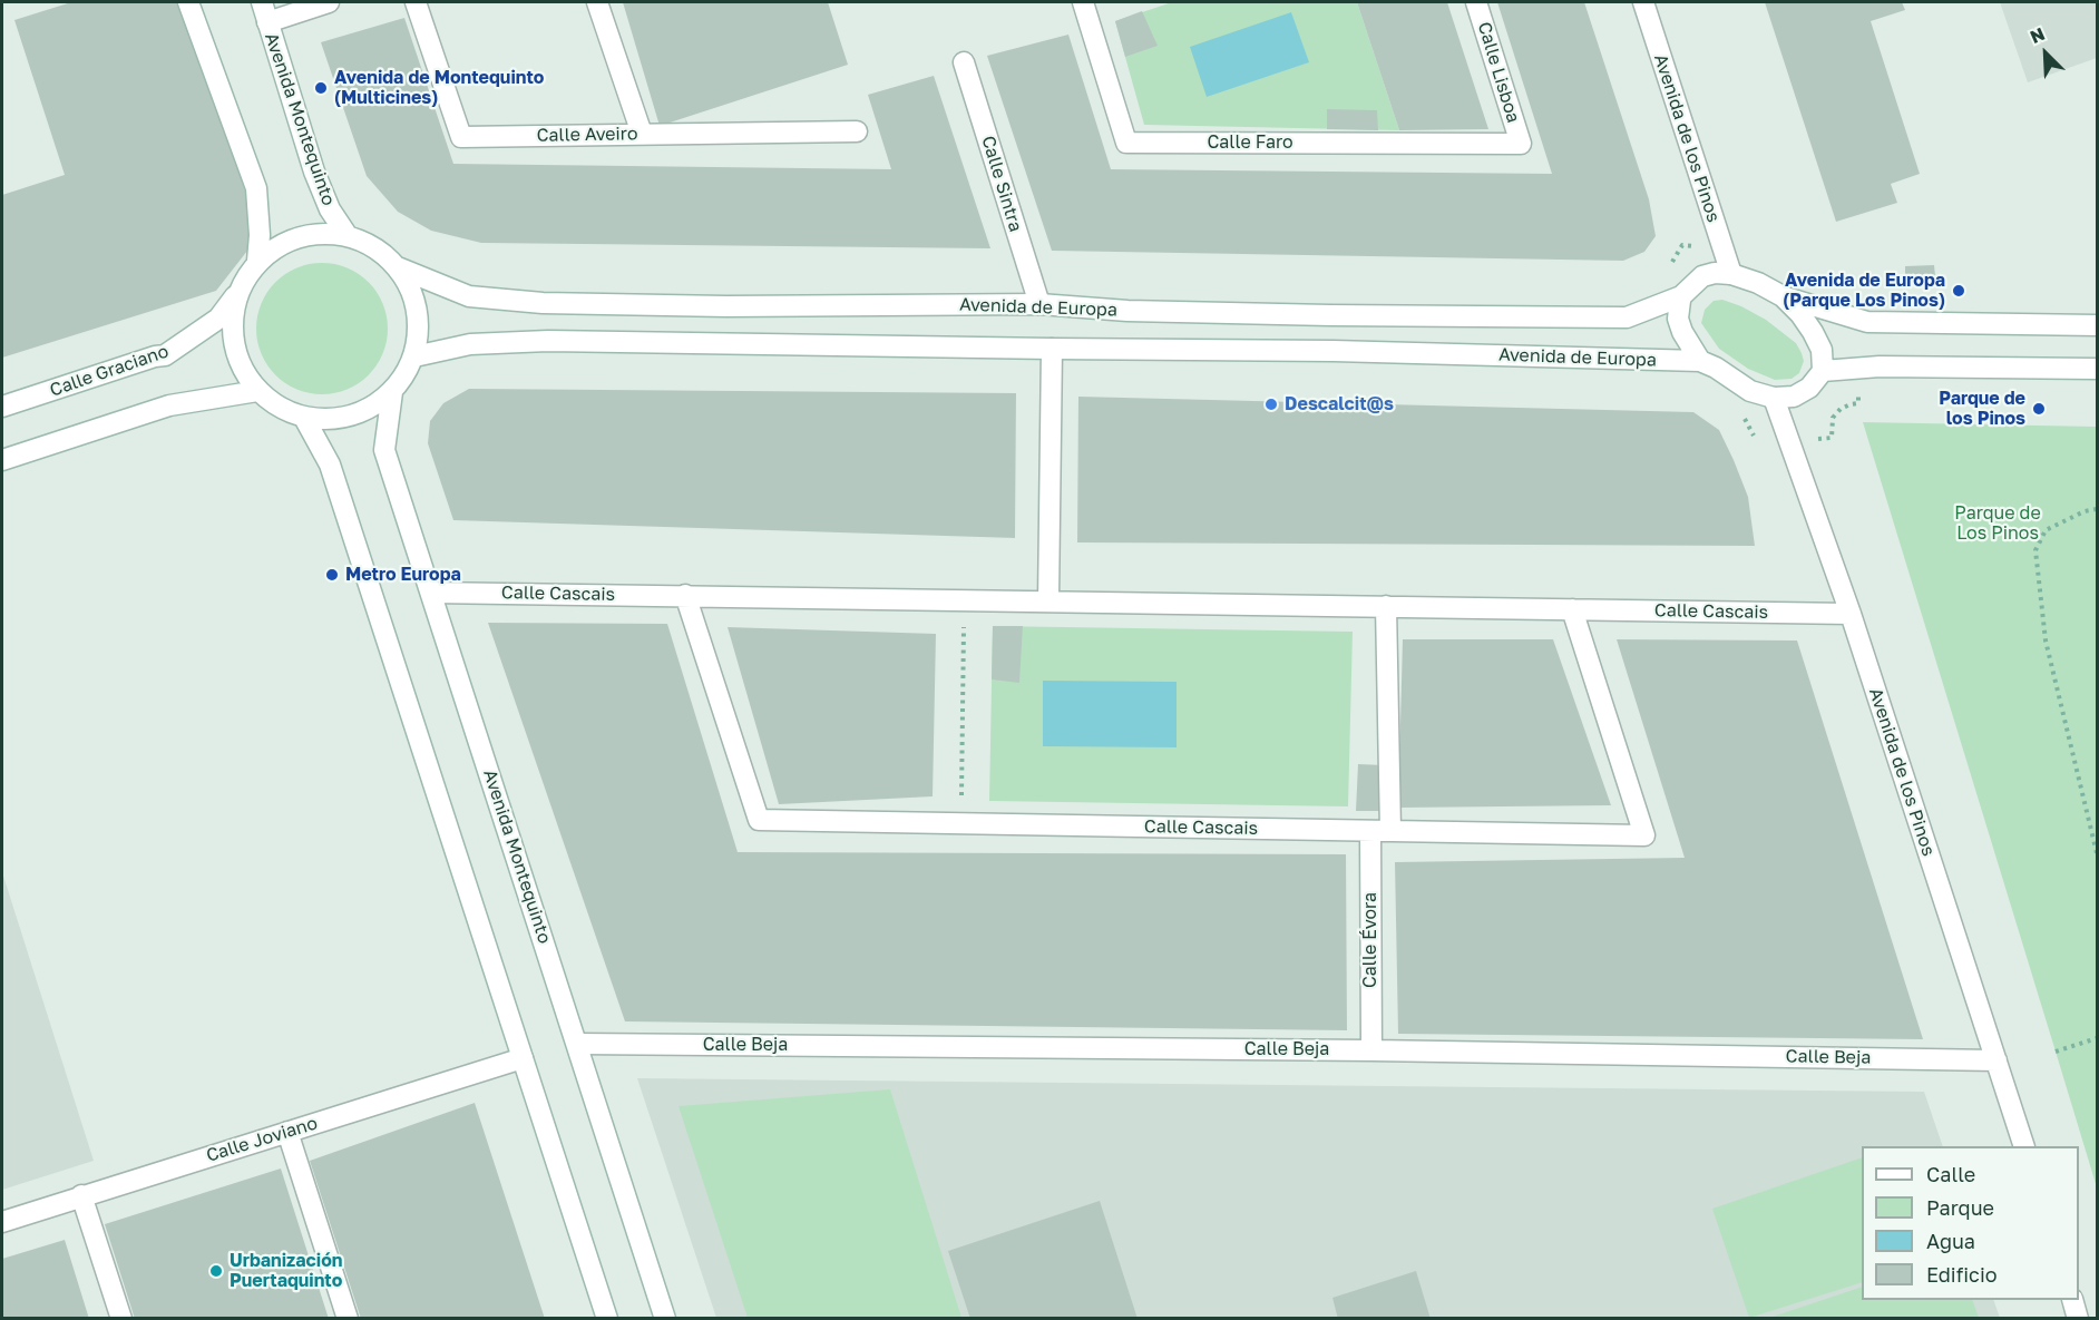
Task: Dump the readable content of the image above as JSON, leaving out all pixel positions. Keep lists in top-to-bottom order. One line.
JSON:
{"streets":{"street":["Calle Lisboa","Avenida Montequinto","Calle Aveiro","Avenida de los Pinos","Calle Faro","Calle Sintra","Avenida de Europa","Calle Graciano","Calle Cascais","Calle Évora","Calle Beja","Calle Joviano"]},"crossings":[["Calle Lisboa","Calle Faro"],["Avenida Montequinto","Avenida de Europa"],["Avenida Montequinto","Calle Graciano"],["Avenida Montequinto","Calle Cascais"],["Avenida Montequinto","Calle Beja"],["Avenida de los Pinos","Avenida de Europa"],["Avenida de los Pinos","Calle Cascais"],["Avenida de los Pinos","Calle Beja"],["Calle Sintra","Avenida de Europa"],["Avenida de Europa","Calle Graciano"],["Calle Cascais","Calle Évora"],["Calle Évora","Calle Beja"]],"parks":["Parque de Los Pinos"],"places":["Avenida de Montequinto (Multicines)","Avenida de Europa (Parque Los Pinos)","Descalcit@s","Parque de los Pinos","Metro Europa","Urbanización Puertaquinto"],"legend":["Calle","Parque","Agua","Edificio"],"north":"top left"}
